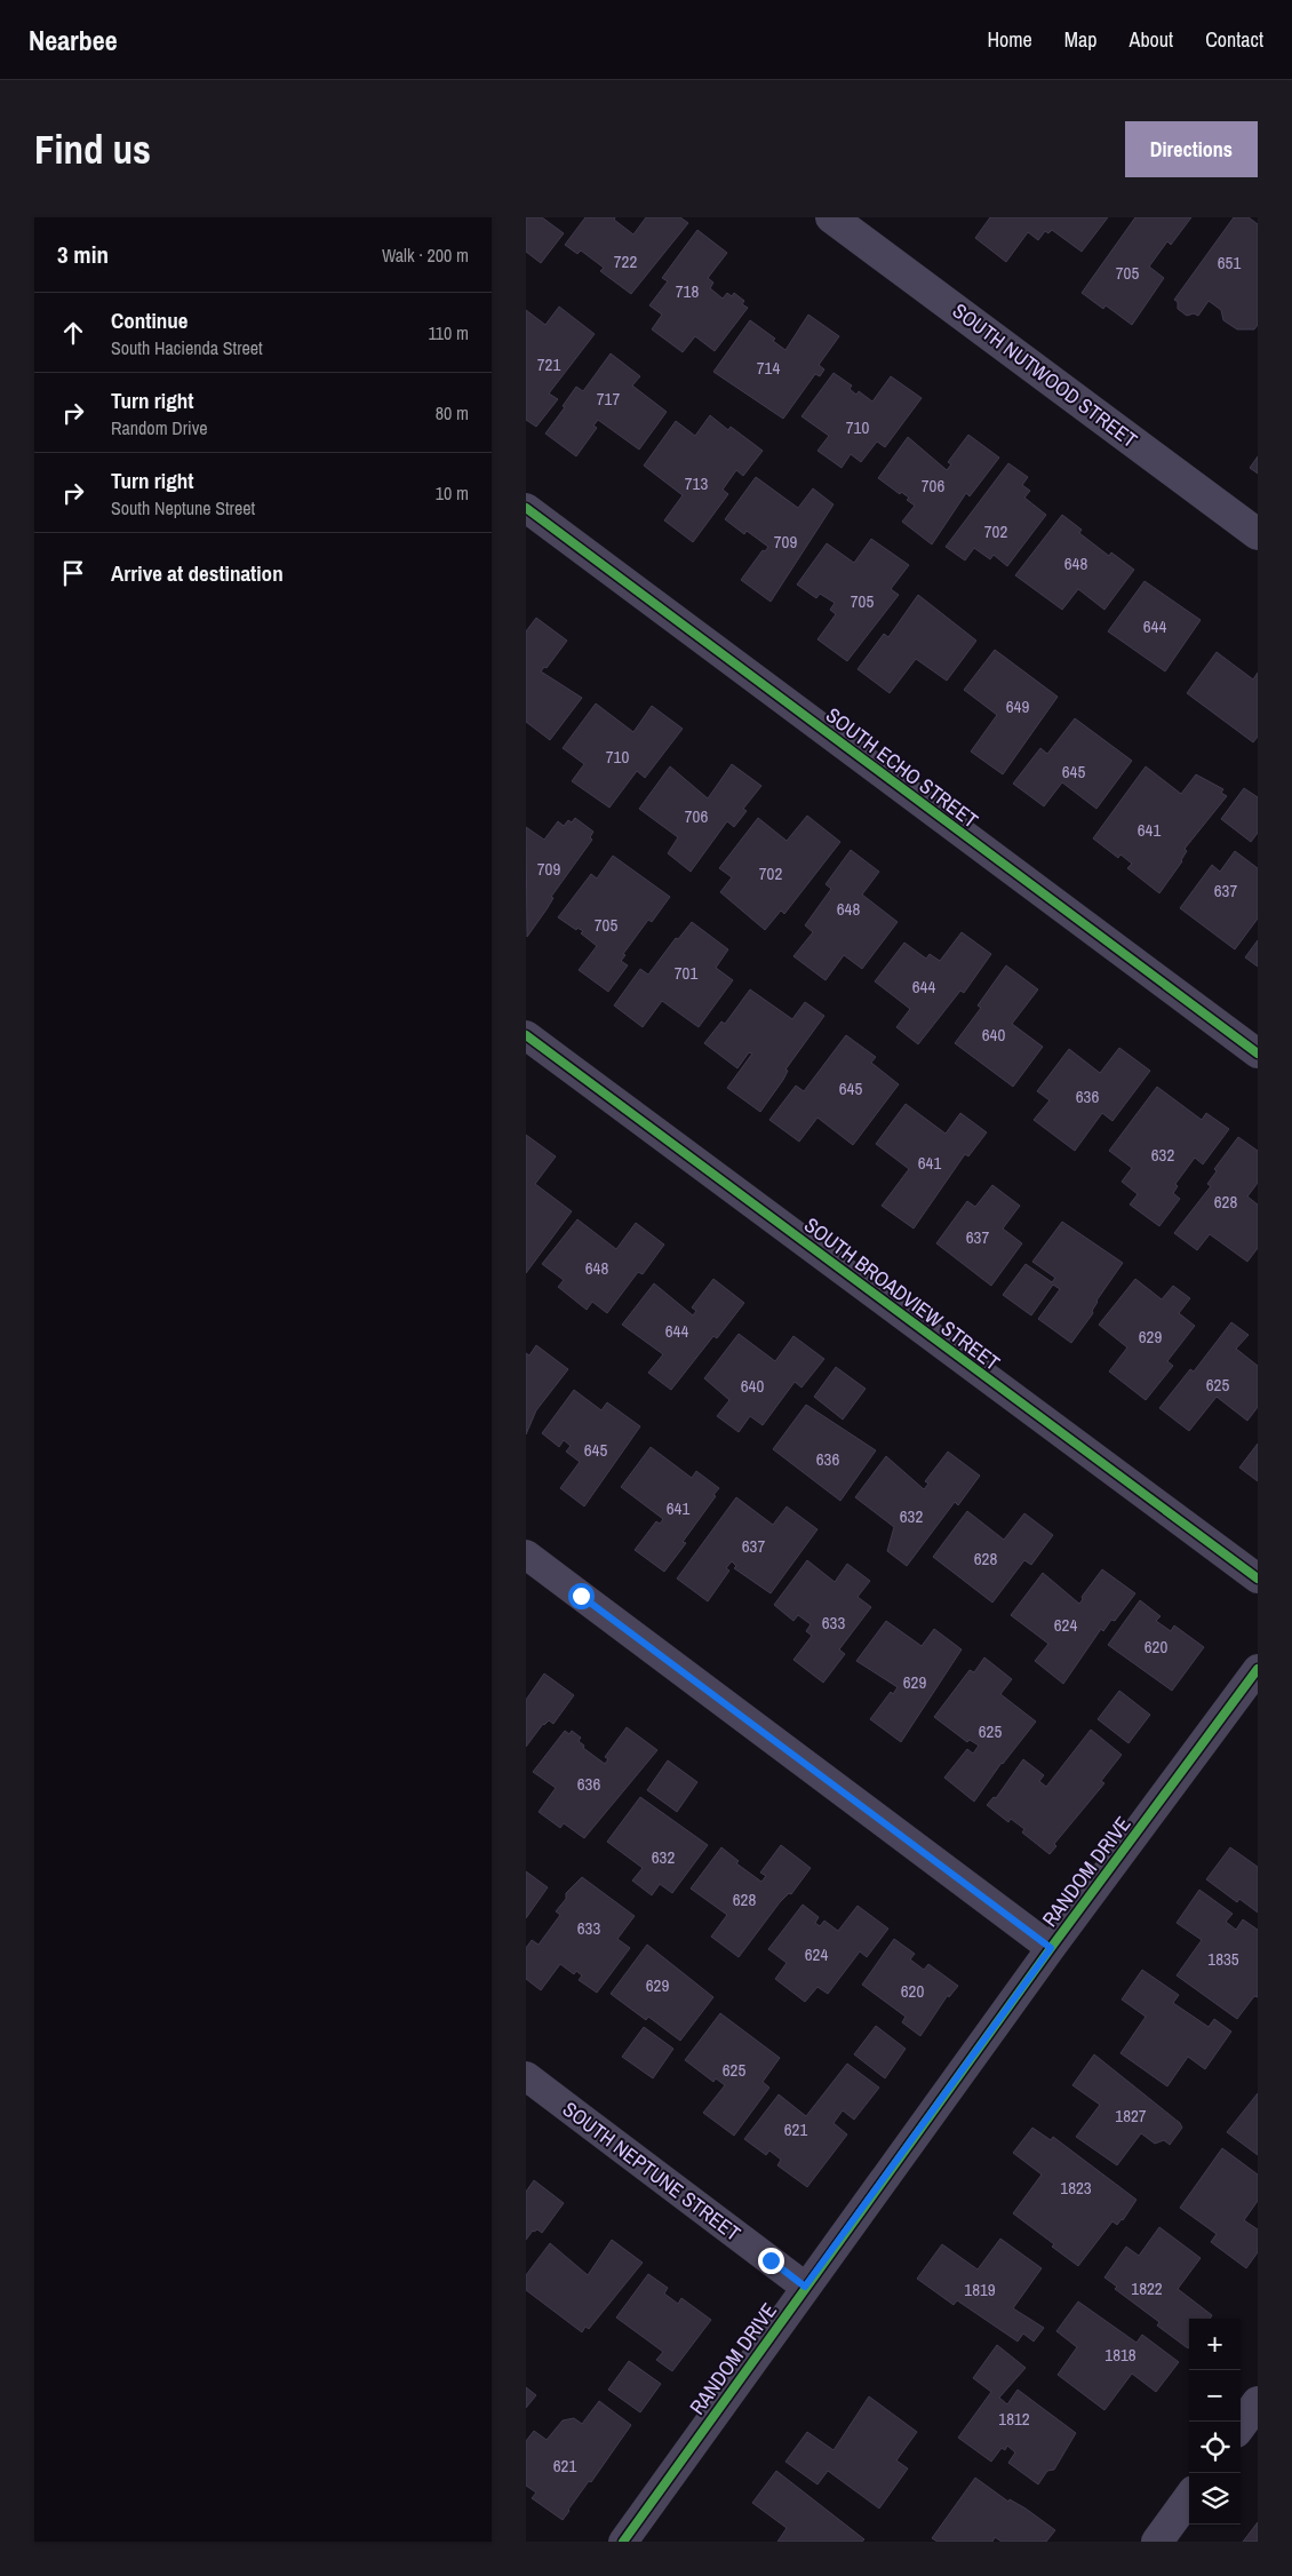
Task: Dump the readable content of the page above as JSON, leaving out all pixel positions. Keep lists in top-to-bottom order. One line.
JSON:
{"streets":{"street":["SOUTH NUTWOOD STREET","SOUTH ECHO STREET","SOUTH BROADVIEW STREET","RANDOM DRIVE","SOUTH NEPTUNE STREET"]},"crossings":[["RANDOM DRIVE","SOUTH NEPTUNE STREET"]],"house_numbers":["722","651","705","718","721","714","717","710","713","706","702","709","648","705","644","649","710","645","706","641","709","702","637","648","705","701","644","640","645","636","632","641","628","637","648","644","629","625","640","645","636","641","632","637","628","633","624","620","629","625","636","632","628","633","624","1835","629","620","625","1827","621","1823","1822","1819","1818","1812","621"],"page":{"header":"Nearbee","nav":["Home","Map","About","Contact"],"buttons":"Directions","title":"Find us","heading":["3 min","Walk · 200 m"],"list":[["Continue","South Hacienda Street","110 m"],["Turn right","Random Drive","80 m"],["Turn right","South Neptune Street","10 m"],"Arrive at destination"],"map_buttons":["+","−"]}}
